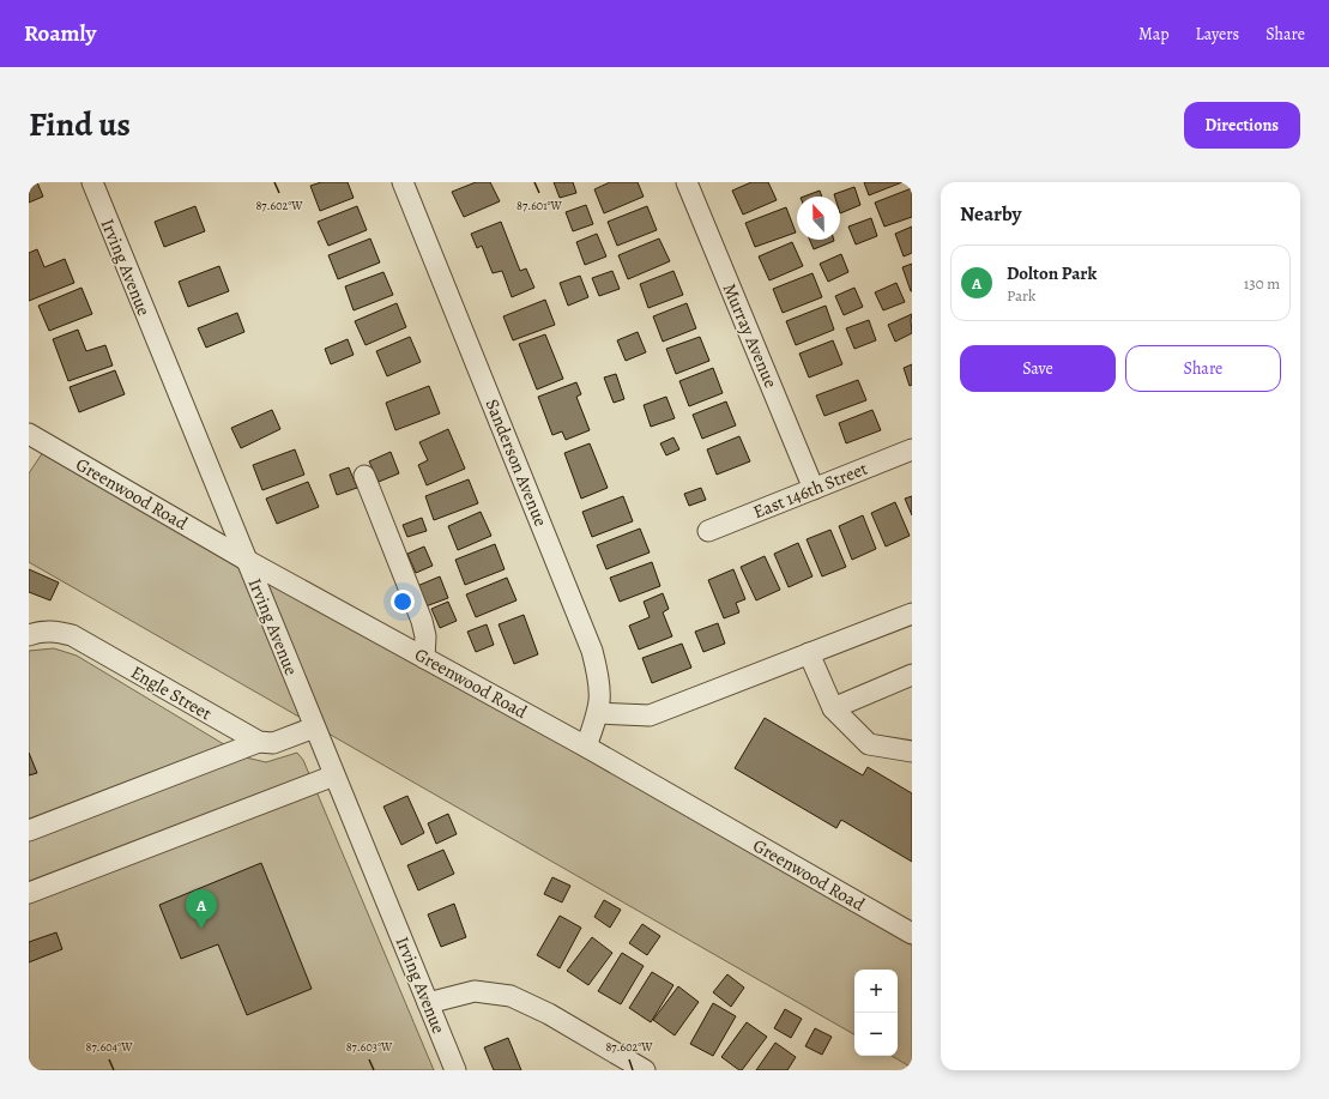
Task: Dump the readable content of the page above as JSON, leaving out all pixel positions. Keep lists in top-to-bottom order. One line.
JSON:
{"streets":{"street":["Irving Avenue","Murray Avenue","Sanderson Avenue","East 146th Street","Greenwood Road","Engle Street"]},"crossings":[["Irving Avenue","Greenwood Road"],["Murray Avenue","East 146th Street"],["Sanderson Avenue","Greenwood Road"]],"north":"top","page":{"header":"Roamly","nav":["Map","Layers","Share"],"title":"Find us","buttons":["Directions",["Save","Share"]],"heading":"Nearby","list":[{"mark":"A","name":"Dolton Park","note":"Park","value":"130 m"}],"pins":"A","map_buttons":["+","−"]},"coordinates":["87.602°W","87.601°W","87.604°W","87.603°W"]}
